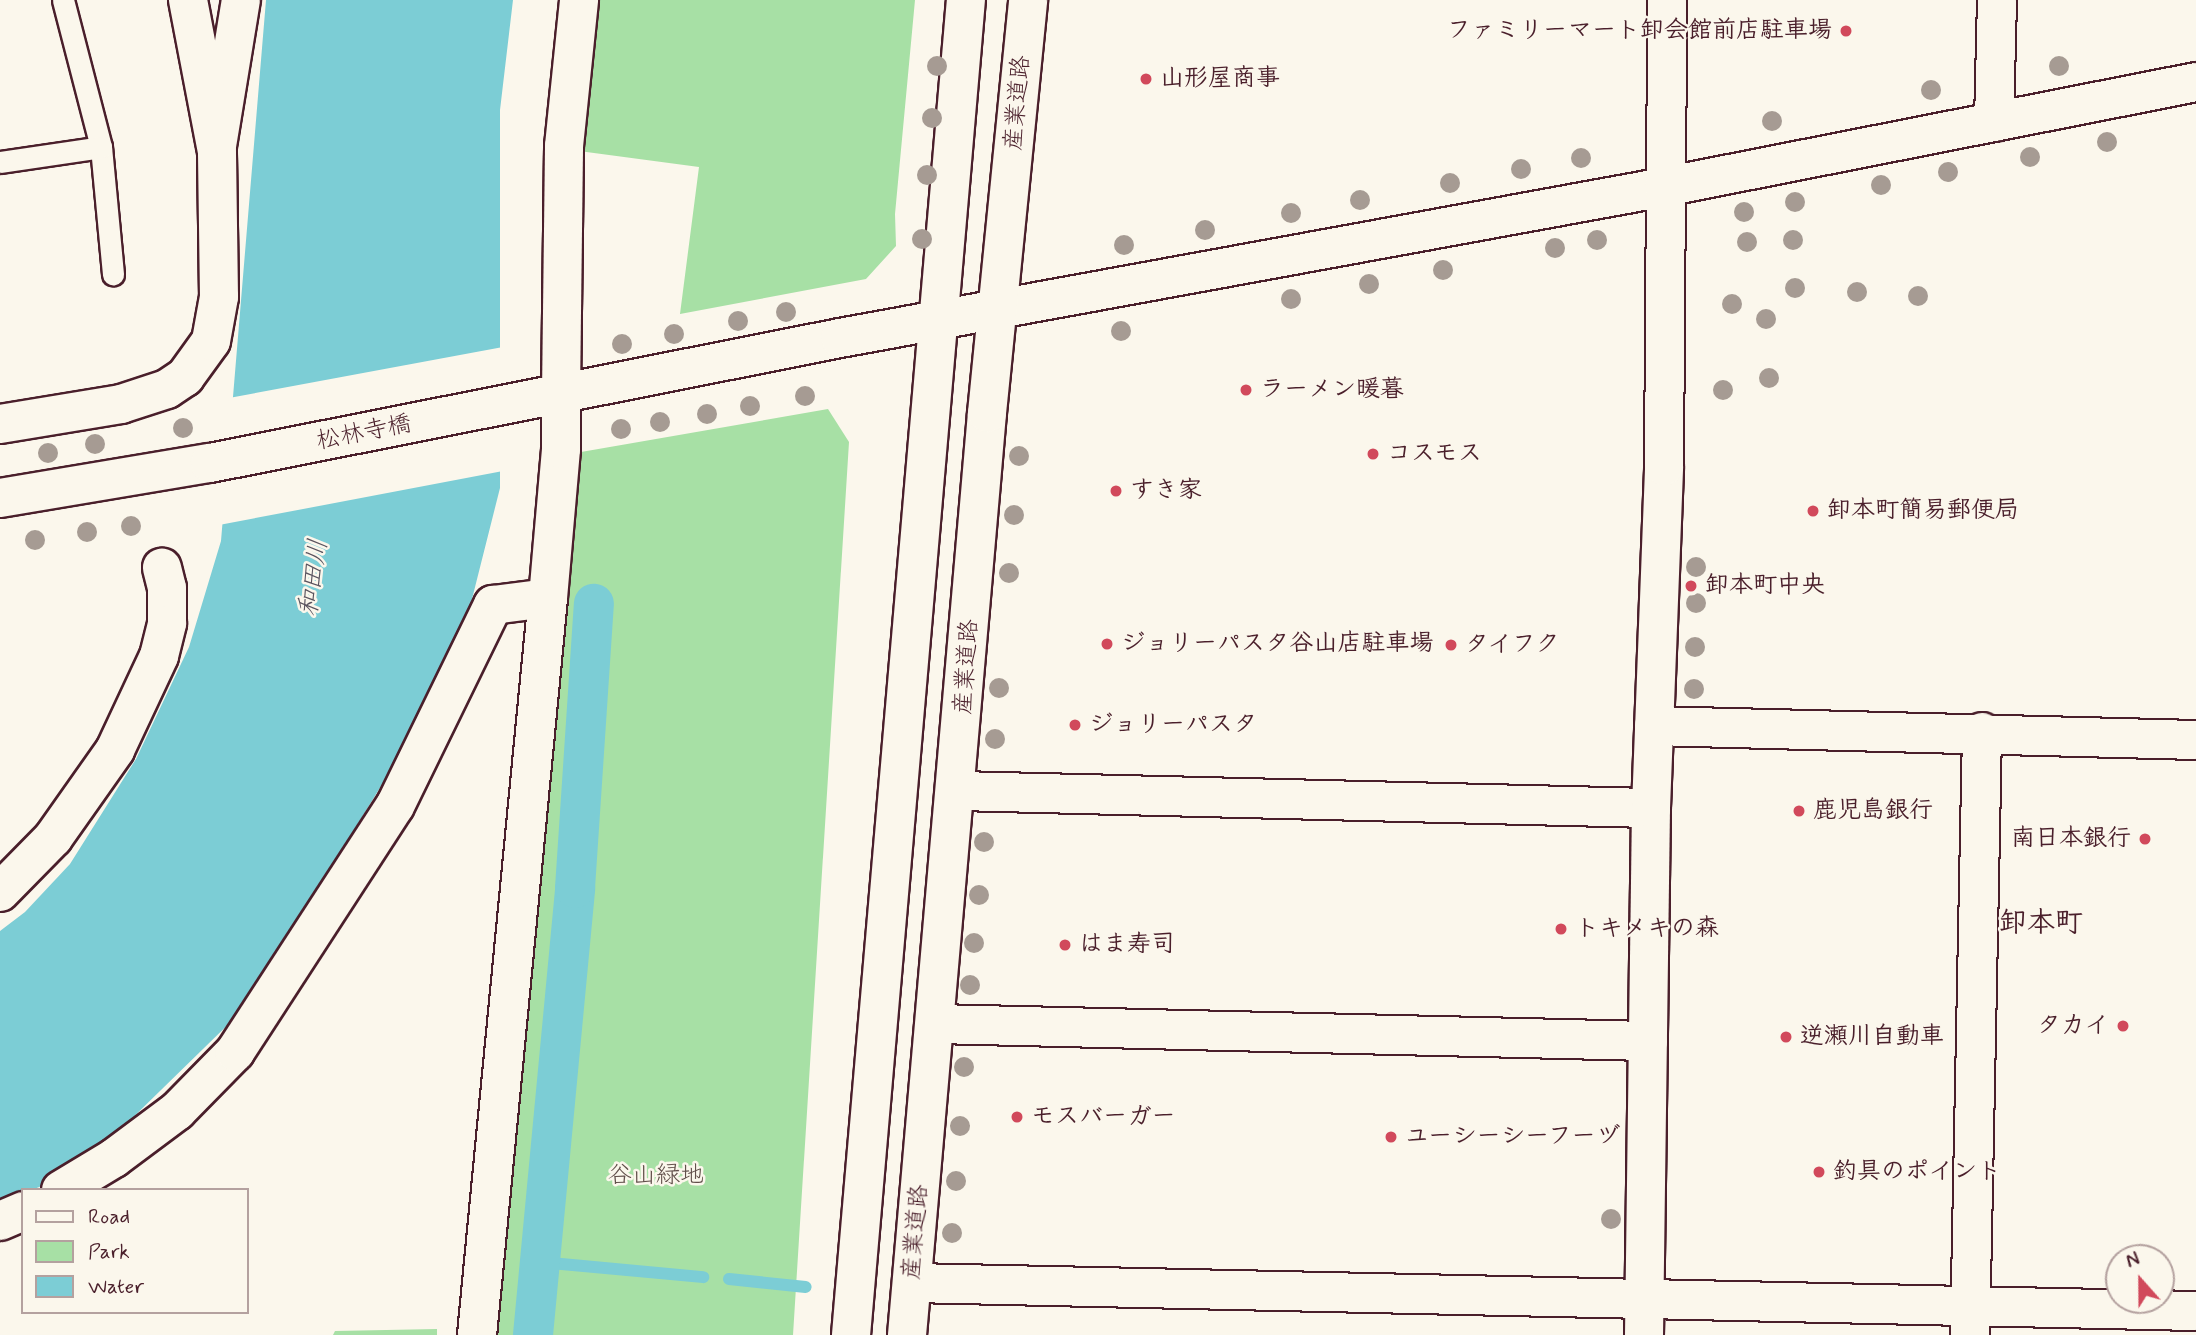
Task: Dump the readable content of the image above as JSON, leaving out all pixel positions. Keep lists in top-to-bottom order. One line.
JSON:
{"streets":{"street":["産業道路","松林寺橋"]},"crossings":[["産業道路","松林寺橋"]],"districts":["卸本町"],"water":["和田川"],"parks":["谷山緑地"],"places":["ファミリーマート卸会館前店駐車場","山形屋商事","ラーメン暖暮","コスモス","すき家","卸本町簡易郵便局","卸本町中央","ジョリーパスタ谷山店駐車場","タイフク","ジョリーパスタ","鹿児島銀行","南日本銀行","トキメキの森","はま寿司","タカイ","逆瀬川自動車","モスバーガー","ユーシーシーフーヅ","釣具のポイント"],"legend":["Road","Park","Water"],"north":"top"}
